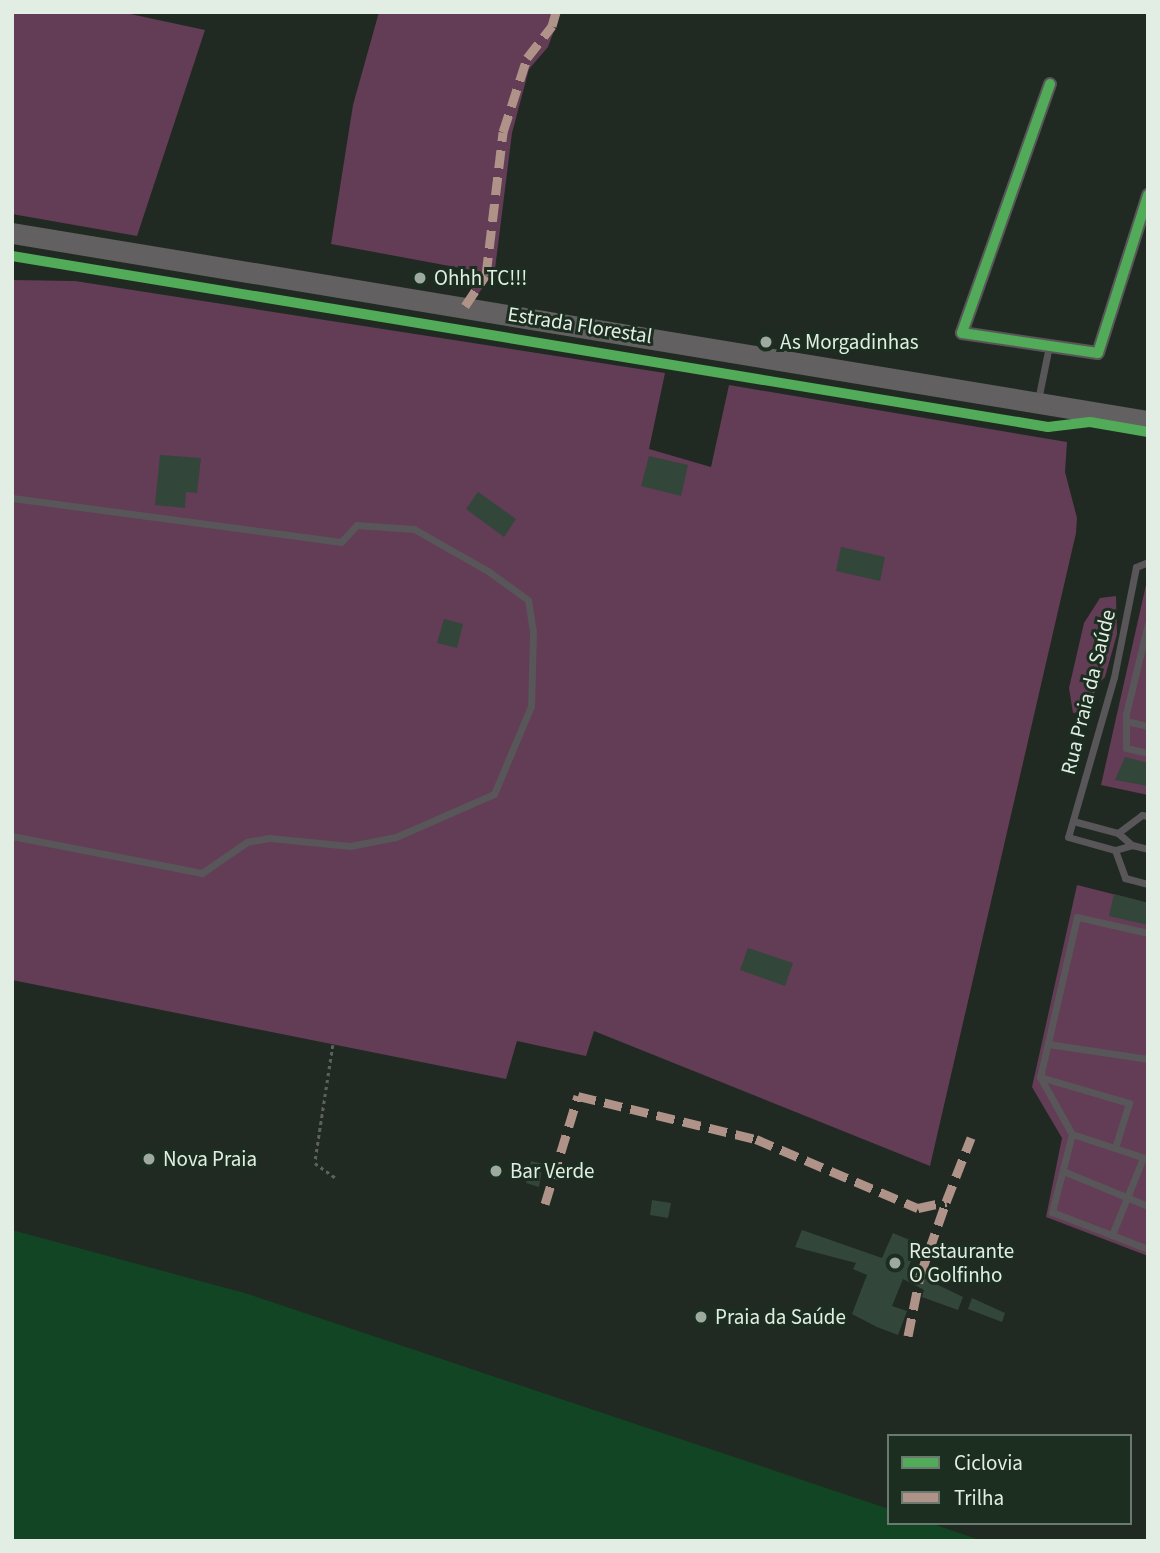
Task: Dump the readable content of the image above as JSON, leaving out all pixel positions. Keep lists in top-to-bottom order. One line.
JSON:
{"streets":{"main road":["Estrada Florestal"],"lane":["Rua Praia da Saúde"]},"places":["Ohhh TC!!!","As Morgadinhas","Nova Praia","Bar Verde","Restaurante O Golfinho","Praia da Saúde"],"legend":["Ciclovia","Trilha"]}
